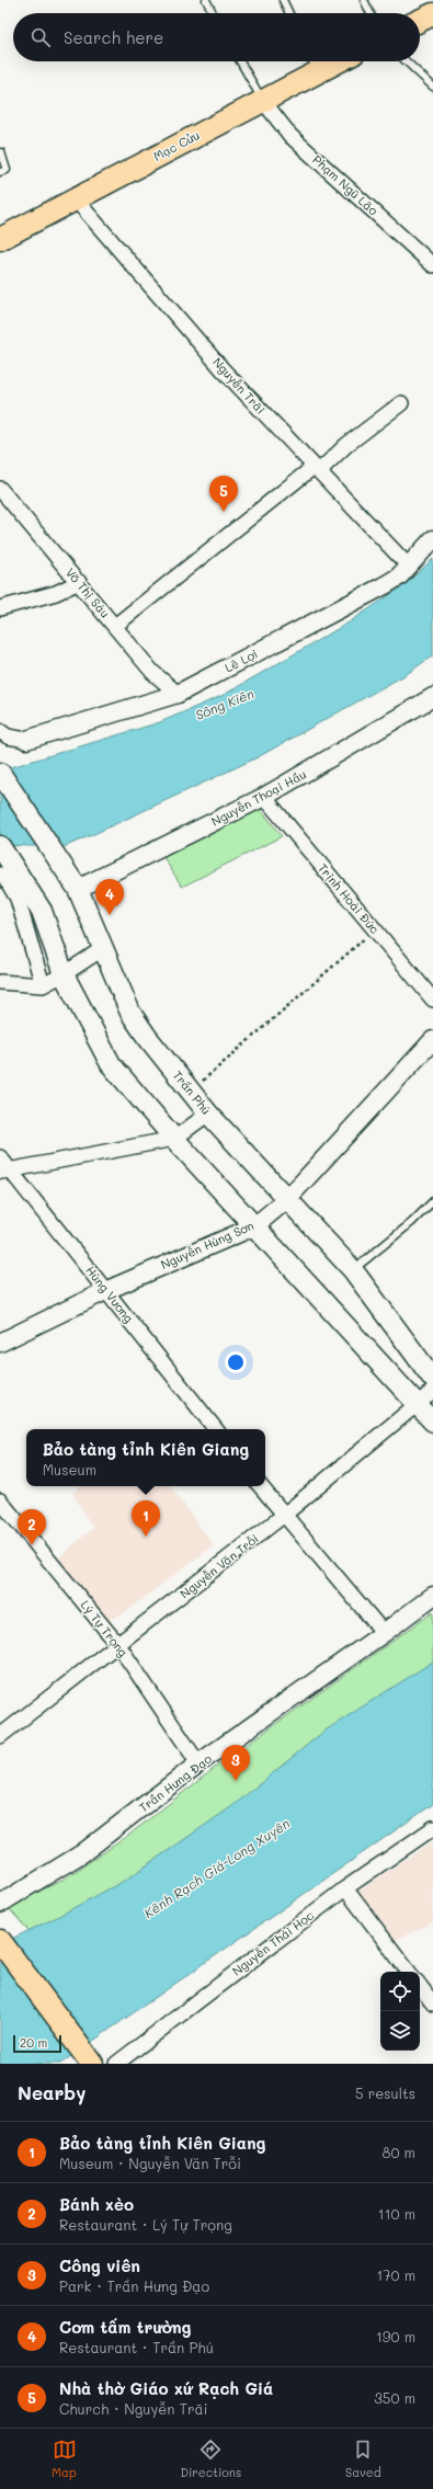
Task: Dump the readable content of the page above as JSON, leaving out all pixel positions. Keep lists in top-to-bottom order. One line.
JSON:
{"streets":{"main road":["Mạc Cửu","Trần Phú"],"street":["Phạm Ngũ Lão","Nguyễn Trãi","Võ Thị Sáu","Lê Lợi","Nguyễn Thoại Hầu","Trịnh Hoài Đức","Nguyễn Hùng Sơn","Hùng Vương","Nguyễn Văn Trỗi","Lý Tự Trọng","Trần Hưng Đạo","Nguyễn Thái Học"]},"crossings":[["Mạc Cửu","Phạm Ngũ Lão"],["Mạc Cửu","Nguyễn Trãi"],["Nguyễn Trãi","Lê Lợi"],["Võ Thị Sáu","Lê Lợi"],["Nguyễn Thoại Hầu","Trịnh Hoài Đức"],["Nguyễn Thoại Hầu","Trần Phú"],["Trần Phú","Nguyễn Hùng Sơn"],["Nguyễn Hùng Sơn","Hùng Vương"],["Nguyễn Văn Trỗi","Lý Tự Trọng"],["Lý Tự Trọng","Trần Hưng Đạo"]],"water":["Sông Kiên","Kênh Rạch Giá-Long Xuyên"],"scale_bar":"20 m","page":{"search":"Search here","pins":["5","4","1","2","3"],"popup":["Bảo tàng tỉnh Kiên Giang","Museum"],"scale":"20 m","heading":["Nearby","5 results"],"list":[{"mark":"1","name":"Bảo tàng tỉnh Kiên Giang","note":"Museum · Nguyễn Văn Trỗi","value":"80 m"},{"mark":"2","name":"Bánh xèo","note":"Restaurant · Lý Tự Trọng","value":"110 m"},{"mark":"3","name":"Công viên","note":"Park · Trần Hưng Đạo","value":"170 m"},{"mark":"4","name":"Cơm tấm trường","note":"Restaurant · Trần Phú","value":"190 m"},{"mark":"5","name":"Nhà thờ Giáo xứ Rạch Giá","note":"Church · Nguyễn Trãi","value":"350 m"}],"nav":["Map","Directions","Saved"]}}
